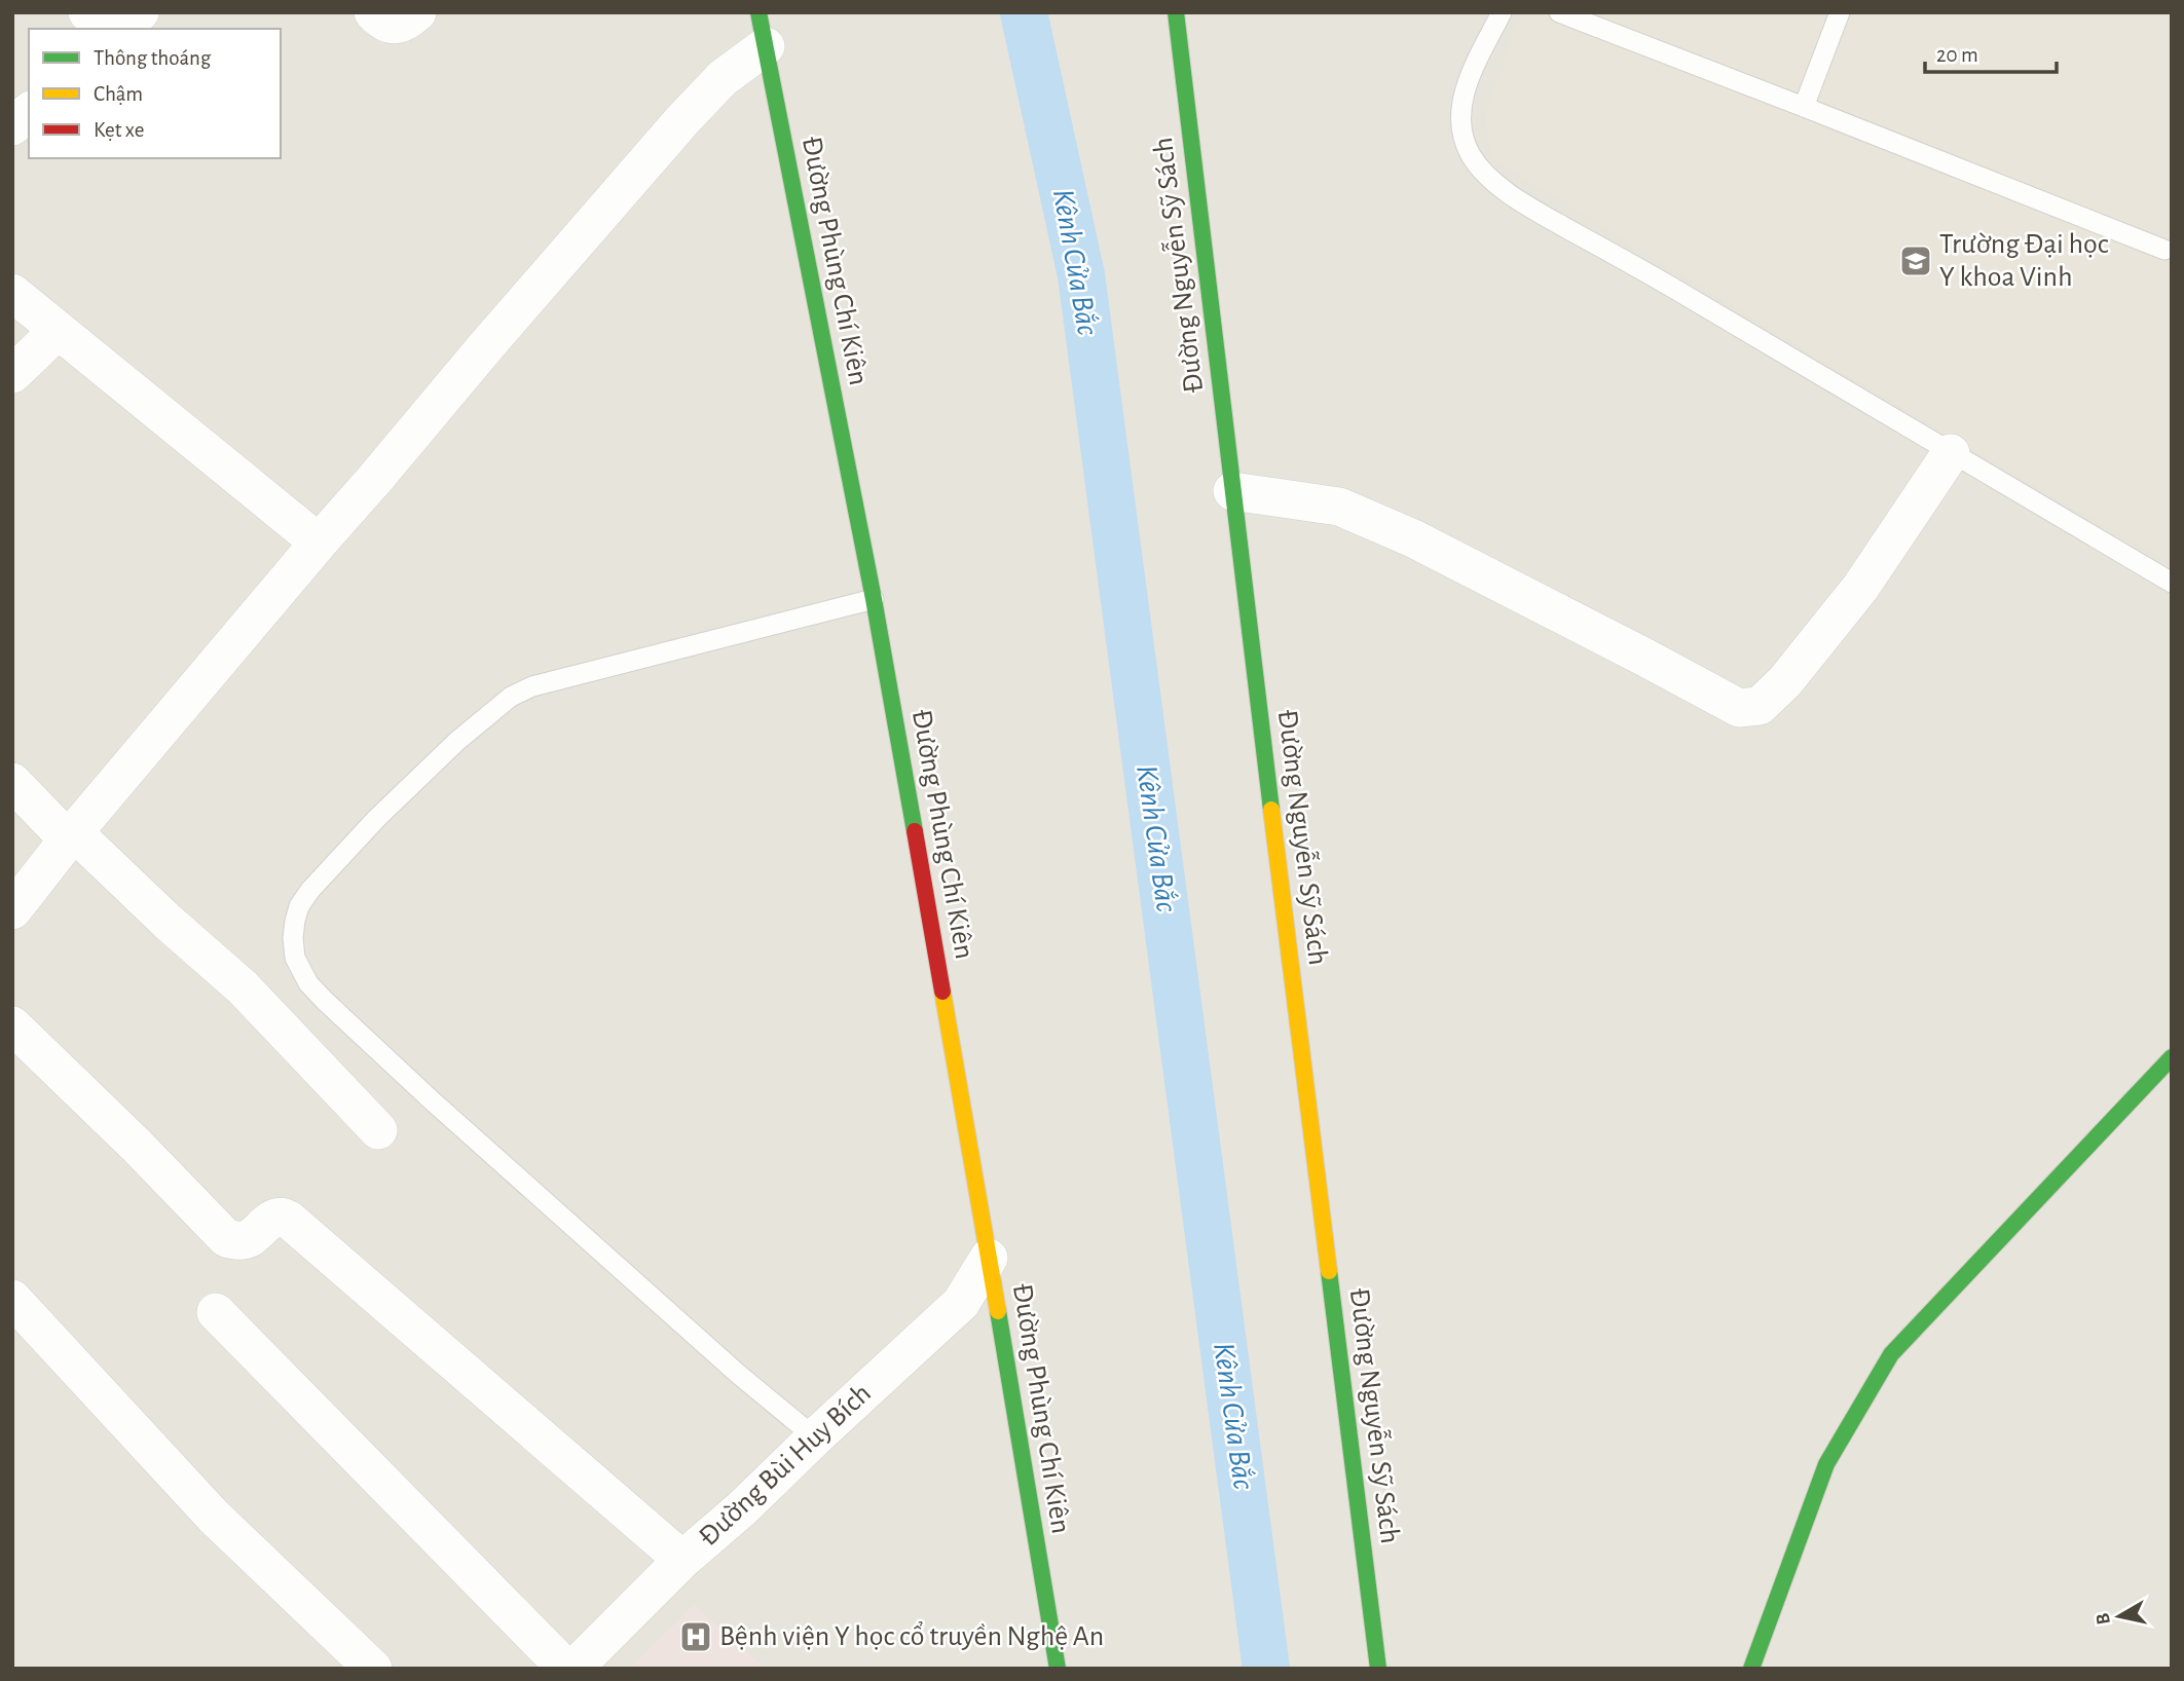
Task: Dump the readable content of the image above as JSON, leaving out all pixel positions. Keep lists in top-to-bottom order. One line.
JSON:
{"streets":{"street":["Đường Phùng Chí Kiên","Đường Nguyễn Sỹ Sách","Đường Bùi Huy Bích"]},"crossings":[["Đường Phùng Chí Kiên","Đường Bùi Huy Bích"]],"water":["Kênh Cửa Bắc"],"places":{"school or university":["Trường Đại học Y khoa Vinh"],"hospital":["Bệnh viện Y học cổ truyền Nghệ An"]},"legend":["Thông thoáng","Chậm","Kẹt xe"],"scale_bar":"20 m","north":"left"}
